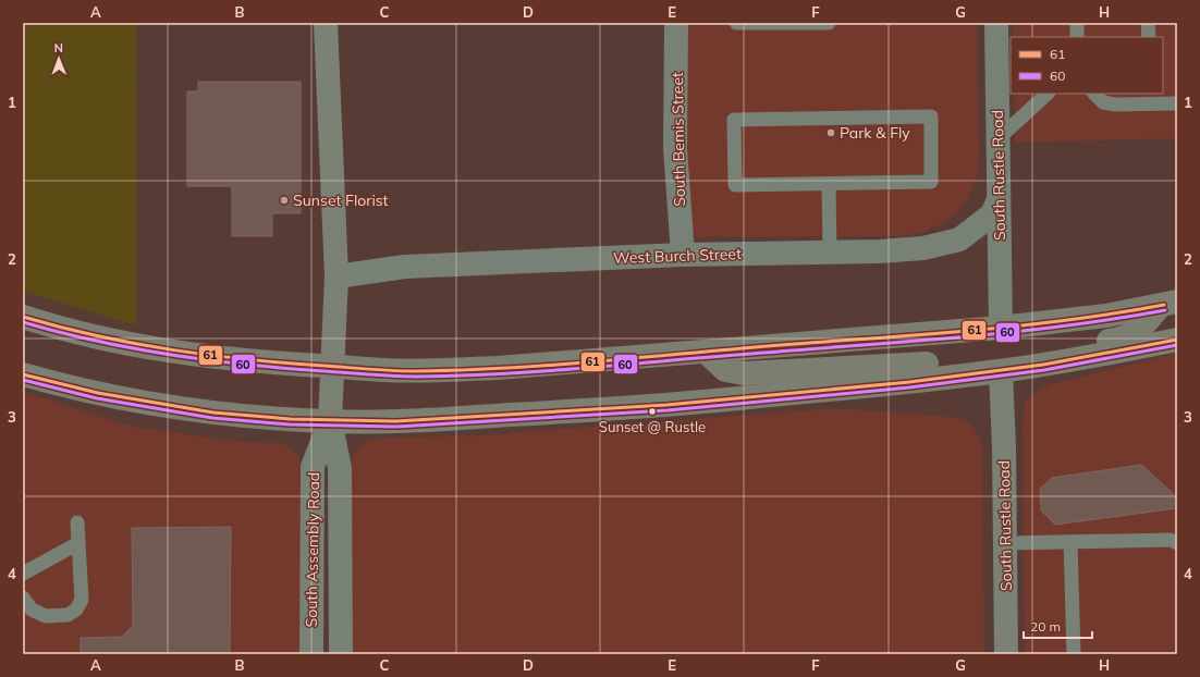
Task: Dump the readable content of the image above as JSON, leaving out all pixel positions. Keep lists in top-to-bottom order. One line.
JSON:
{"streets":{"street":["South Bemis Street","South Rustle Road","West Burch Street","South Assembly Road"]},"crossings":[["South Bemis Street","West Burch Street"],["South Rustle Road","West Burch Street"],["West Burch Street","South Assembly Road"]],"places":["Park & Fly","Sunset Florist","Sunset @ Rustle"],"lines":["transit line 61","transit line 60"],"legend":["61","60"],"scale_bar":"20 m","north":"top","grid":{"columns":["A","B","C","D","E","F","G","H"],"rows":["1","2","3","4"]}}
